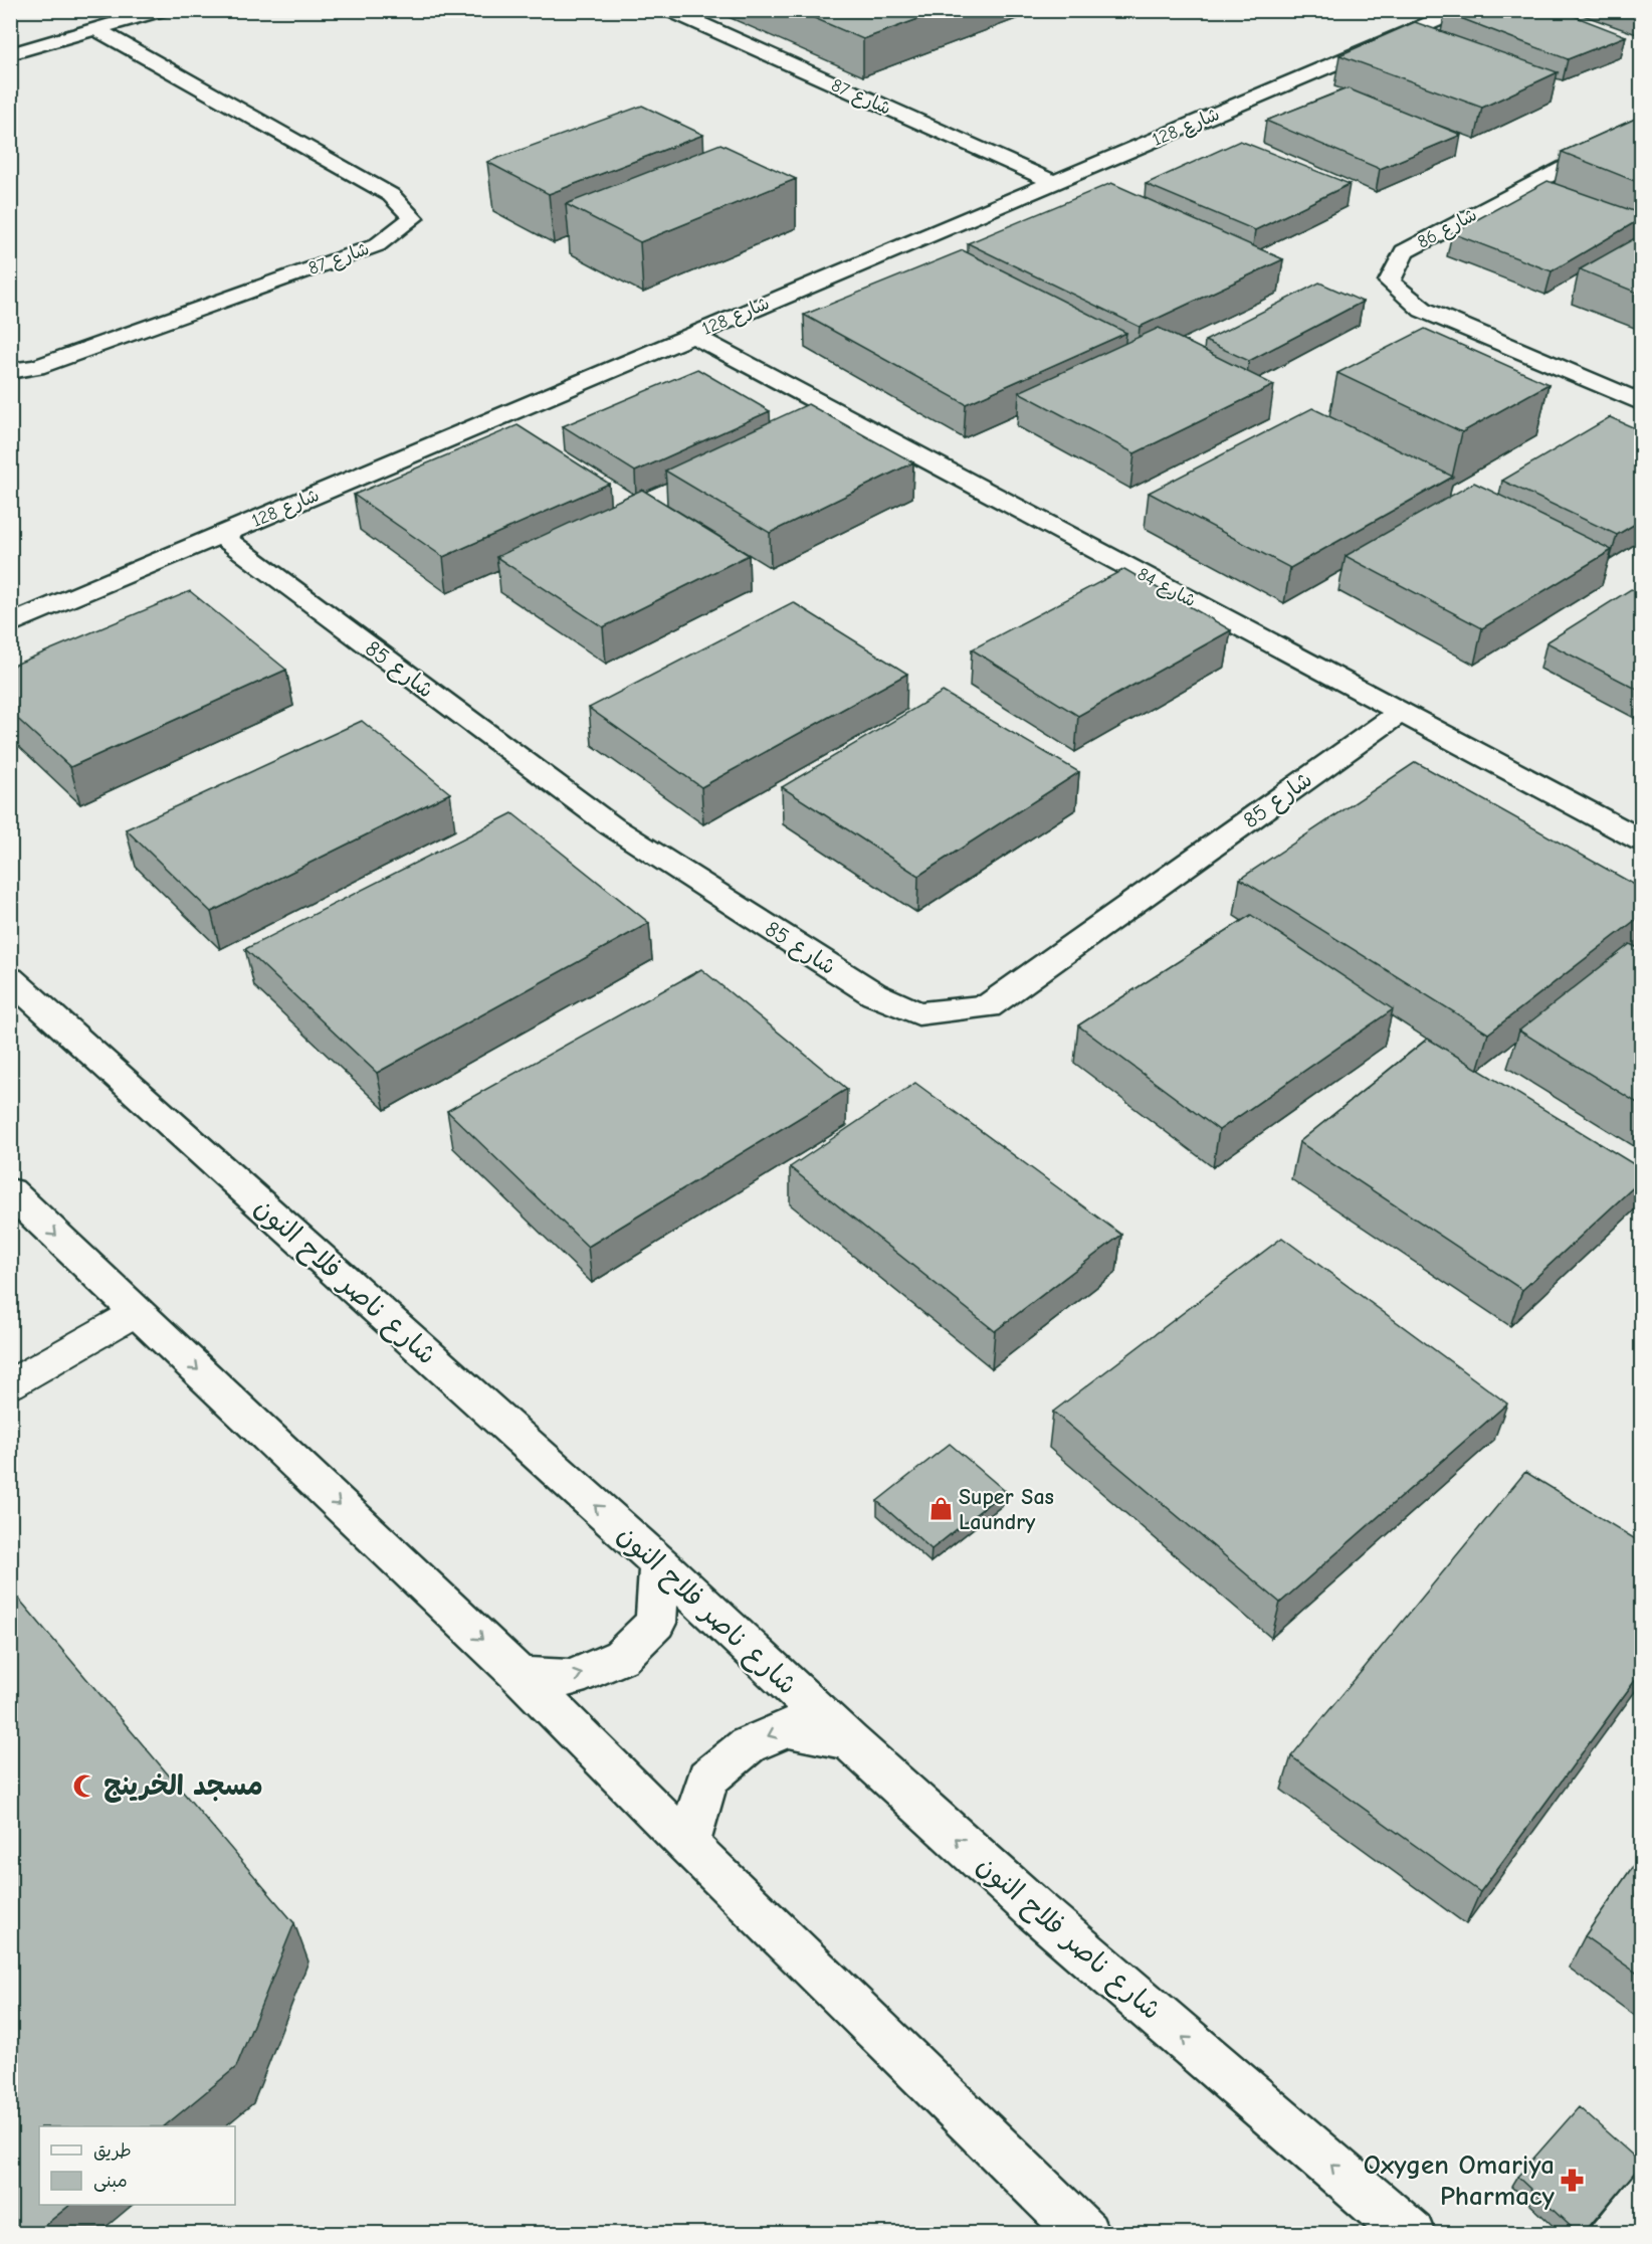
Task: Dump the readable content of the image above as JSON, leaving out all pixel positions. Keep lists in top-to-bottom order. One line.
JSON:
{"streets":{"street":["شارع 87","شارع 128","شارع 86","شارع 84","شارع 85","شارع ناصر فلاح النون"]},"crossings":[["شارع 87","شارع 128"],["شارع 128","شارع 84"],["شارع 128","شارع 85"],["شارع 84","شارع 85"]],"places":{"shop":["Super Sas Laundry"],"mosque":["مسجد الخرينج"],"pharmacy":["Oxygen Omariya Pharmacy"]},"legend":["طريق","مبنى"]}
